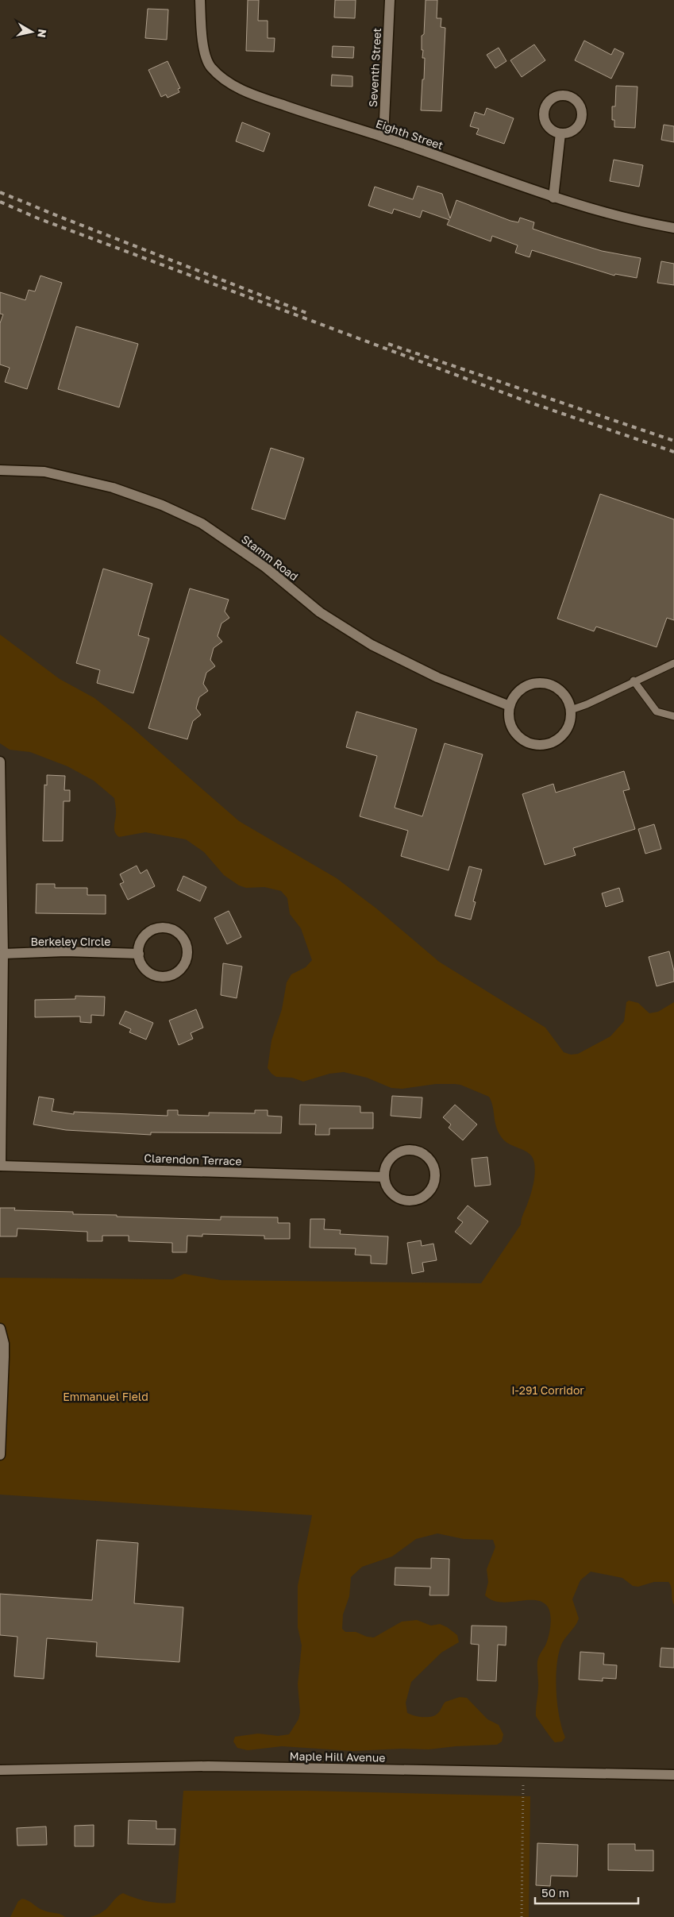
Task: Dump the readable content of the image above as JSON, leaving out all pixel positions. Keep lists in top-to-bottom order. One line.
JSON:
{"streets":{"street":["Seventh Street","Eighth Street","Stamm Road","Berkeley Circle","Clarendon Terrace","Maple Hill Avenue"]},"crossings":[["Seventh Street","Eighth Street"]],"parks":["I-291 Corridor","Emmanuel Field"],"scale_bar":"50 m","north":"right"}
